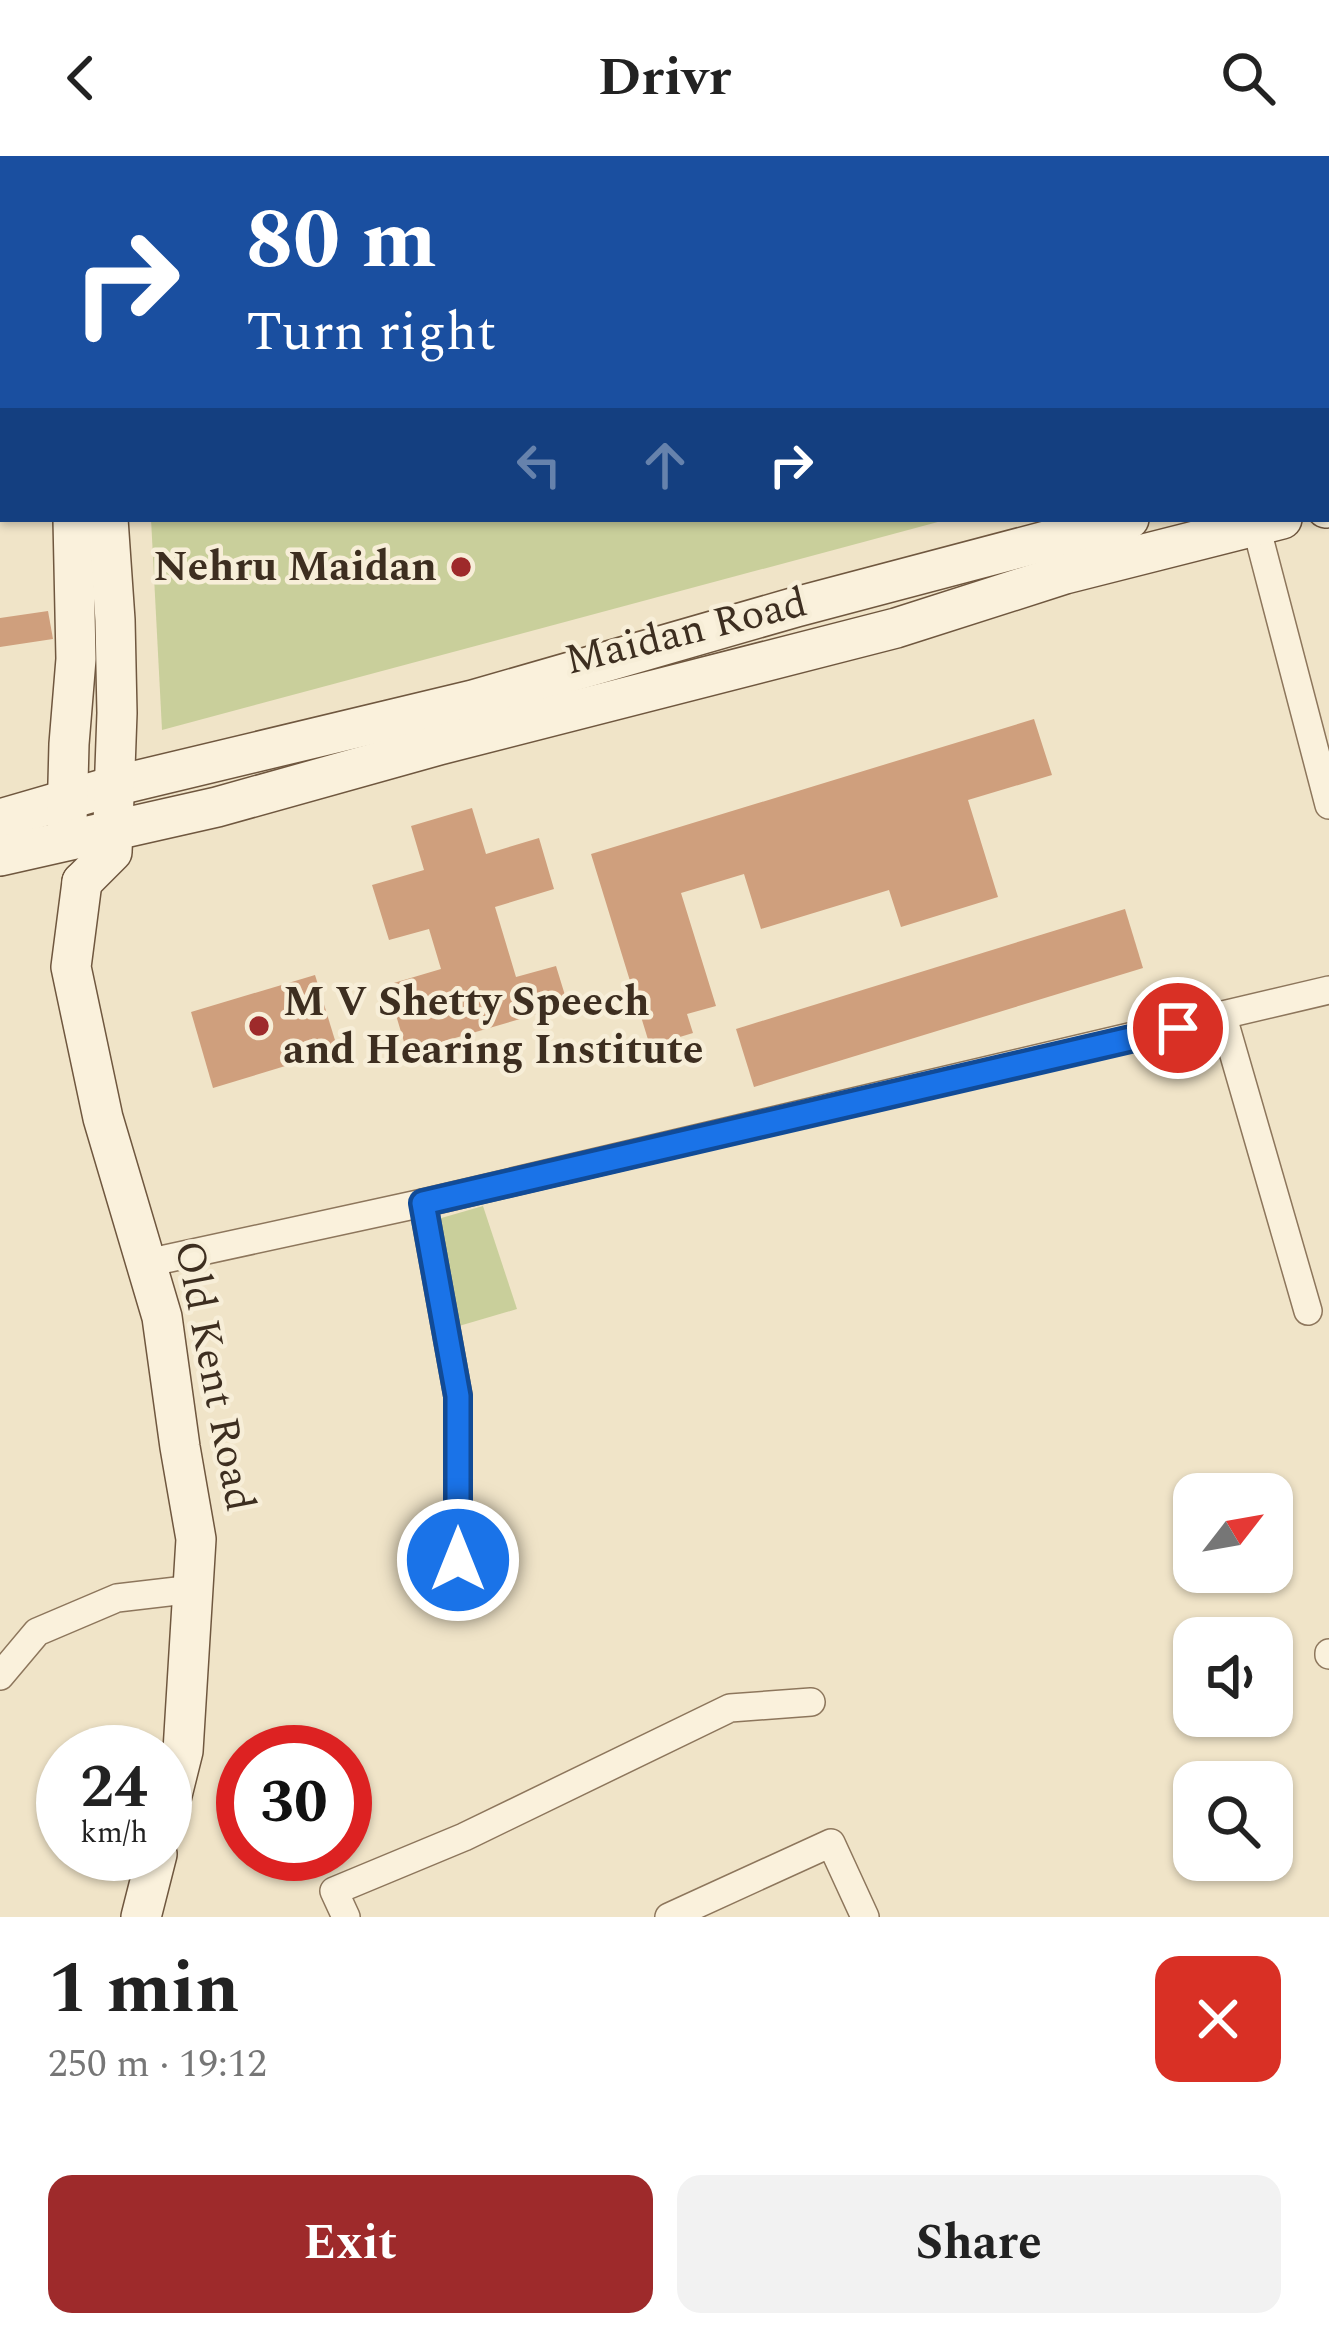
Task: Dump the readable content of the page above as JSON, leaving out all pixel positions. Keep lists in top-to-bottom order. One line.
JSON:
{"streets":{"main road":["Maidan Road","Old Kent Road"]},"places":["Nehru Maidan","M V Shetty Speech and Hearing Institute"],"north":"top right","page":{"header":"Drivr","turn":["80 m","Turn right"],"speed":"24 km/h","limit":"30","heading":["1 min","250 m · 19:12"],"buttons":["Exit","Share"]}}
